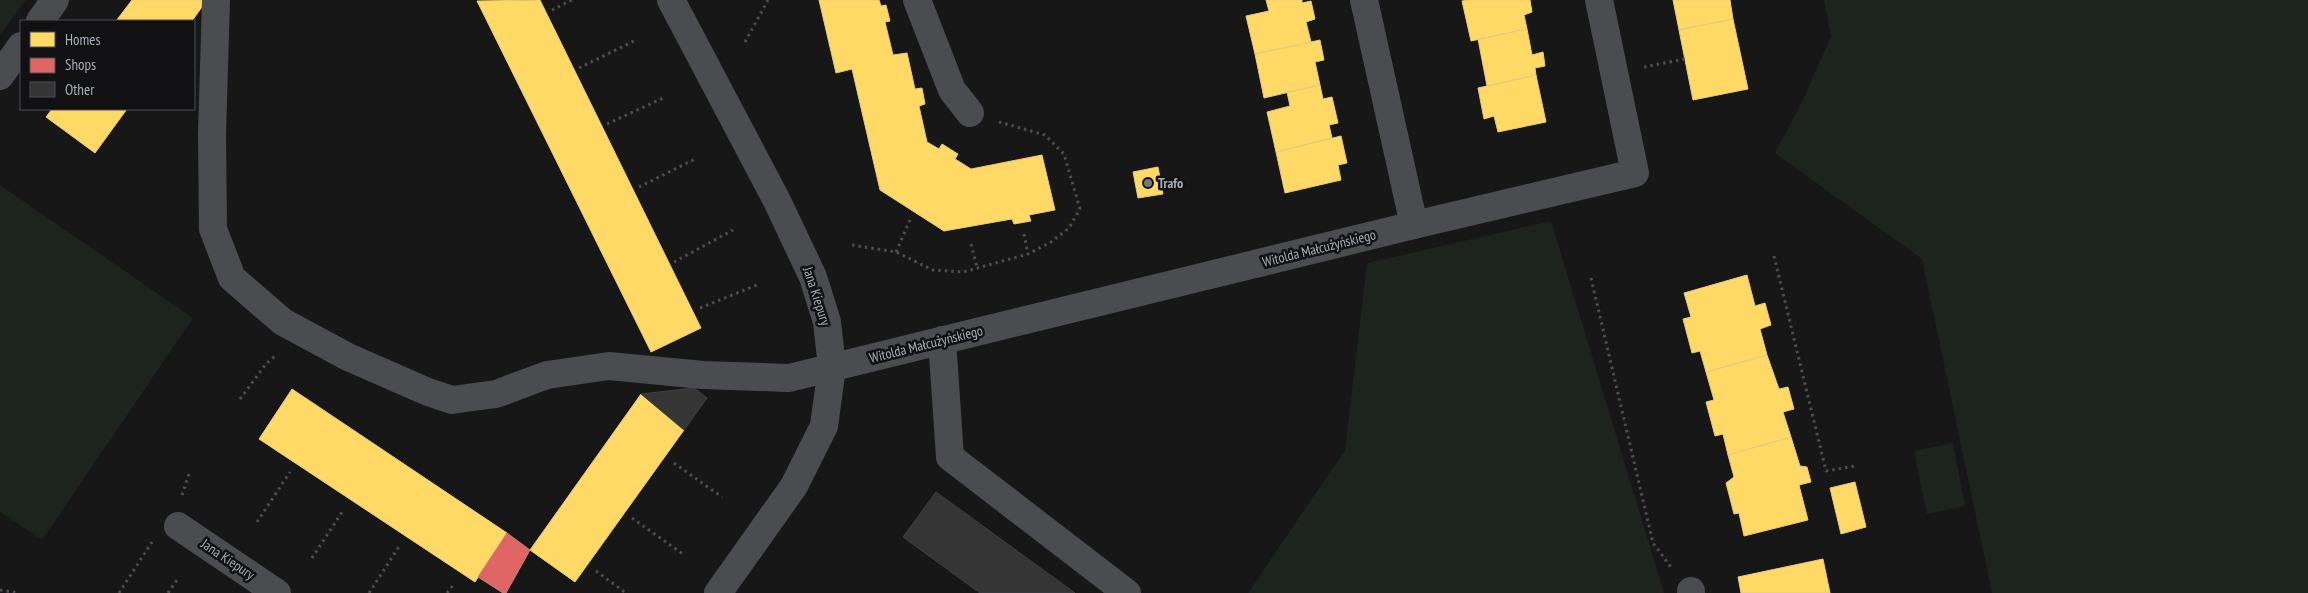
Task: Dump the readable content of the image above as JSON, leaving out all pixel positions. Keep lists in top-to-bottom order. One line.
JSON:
{"streets":{"street":["Witolda Małcużyńskiego","Jana Kiepury"]},"crossings":[["Witolda Małcużyńskiego","Jana Kiepury"]],"places":["Trafo"],"legend":["Homes","Shops","Other"]}
